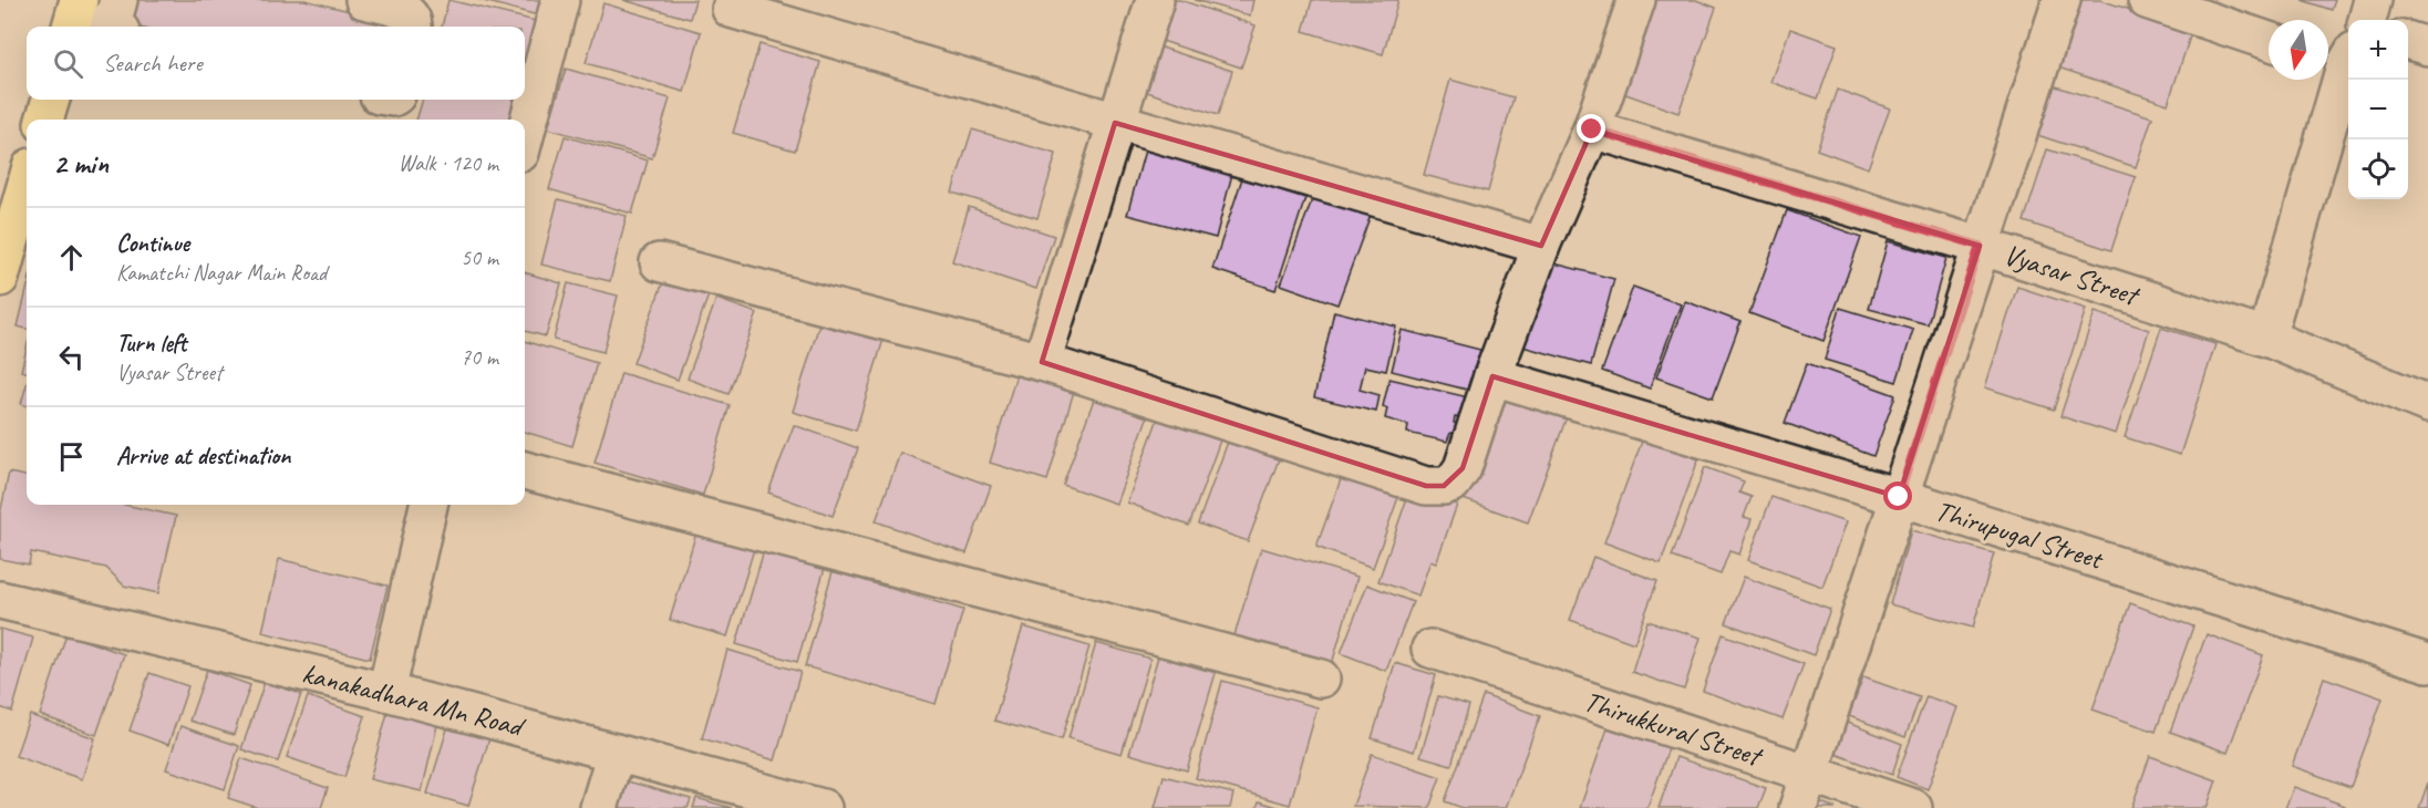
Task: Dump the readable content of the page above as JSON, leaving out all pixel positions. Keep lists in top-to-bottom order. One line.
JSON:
{"streets":{"street":["Vyasar Street","Thirupugal Street","kanakadhara Mn Road","Thirukkural Street"]},"north":"bottom","page":{"map_buttons":["+","−"],"search":"Search here","heading":["2 min","Walk · 120 m"],"list":[["Continue","Kamatchi Nagar Main Road","50 m"],["Turn left","Vyasar Street","70 m"],"Arrive at destination"]}}
